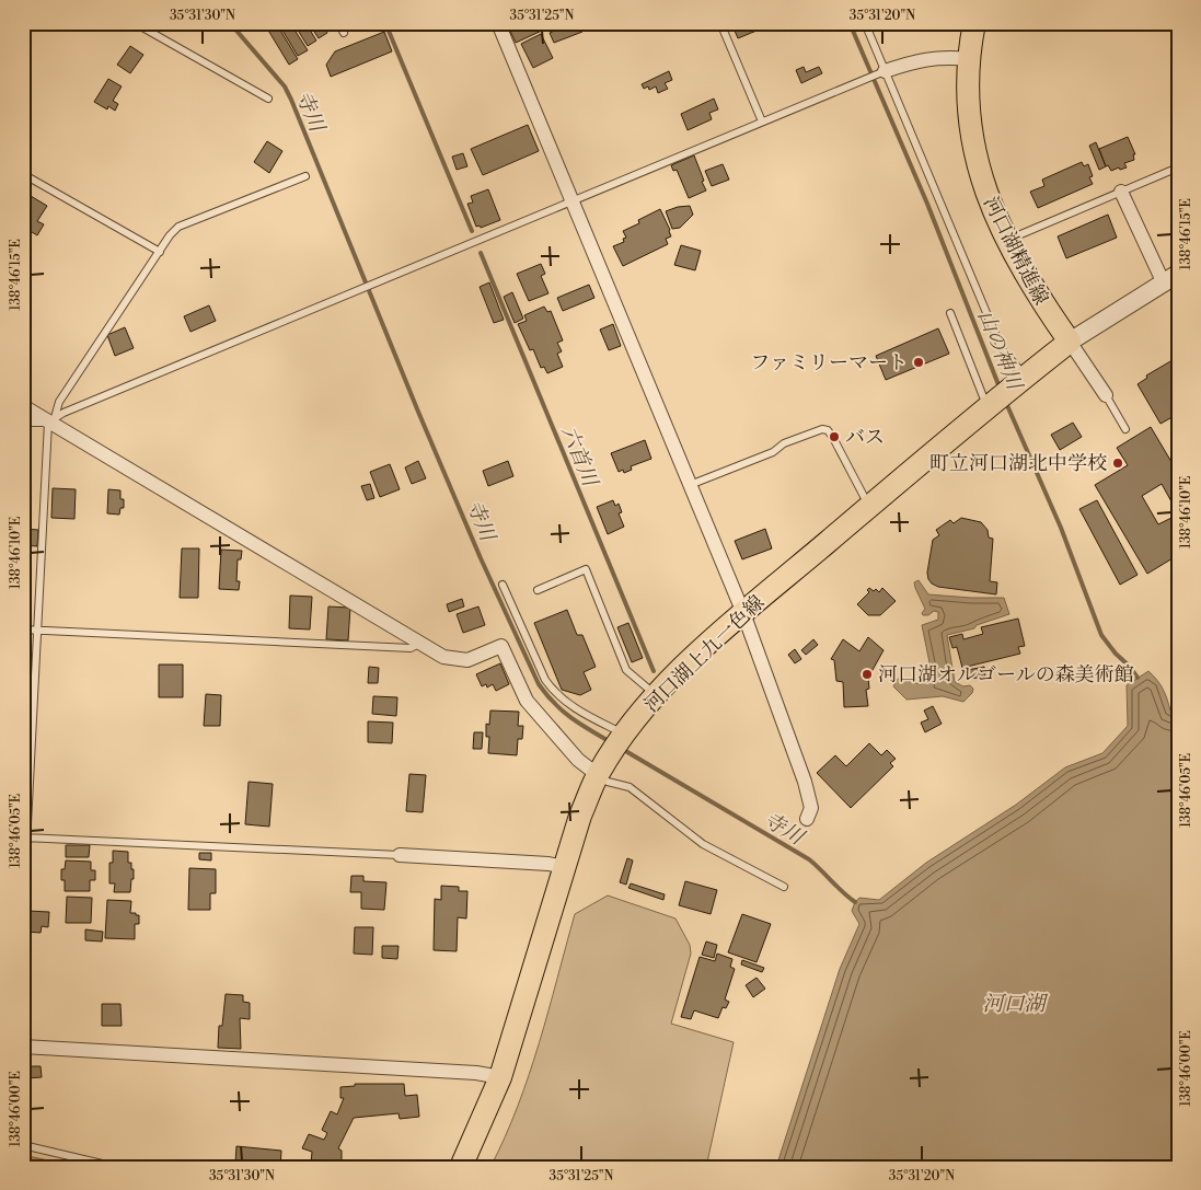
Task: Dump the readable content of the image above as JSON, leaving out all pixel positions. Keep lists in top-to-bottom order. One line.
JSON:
{"streets":{"main road":["河口湖精進線","河口湖上九一色線"]},"crossings":[["河口湖精進線","河口湖上九一色線"]],"water":["寺川","山の神川","六首川","河口湖"],"places":["ファミリーマート","バス","町立河口湖北中学校","河口湖オルゴールの森美術館"],"coordinates":["35°31'30\"N","35°31'25\"N","35°31'20\"N","138°46'15\"E","138°46'10\"E","138°46'05\"E","138°46'00\"E"]}
